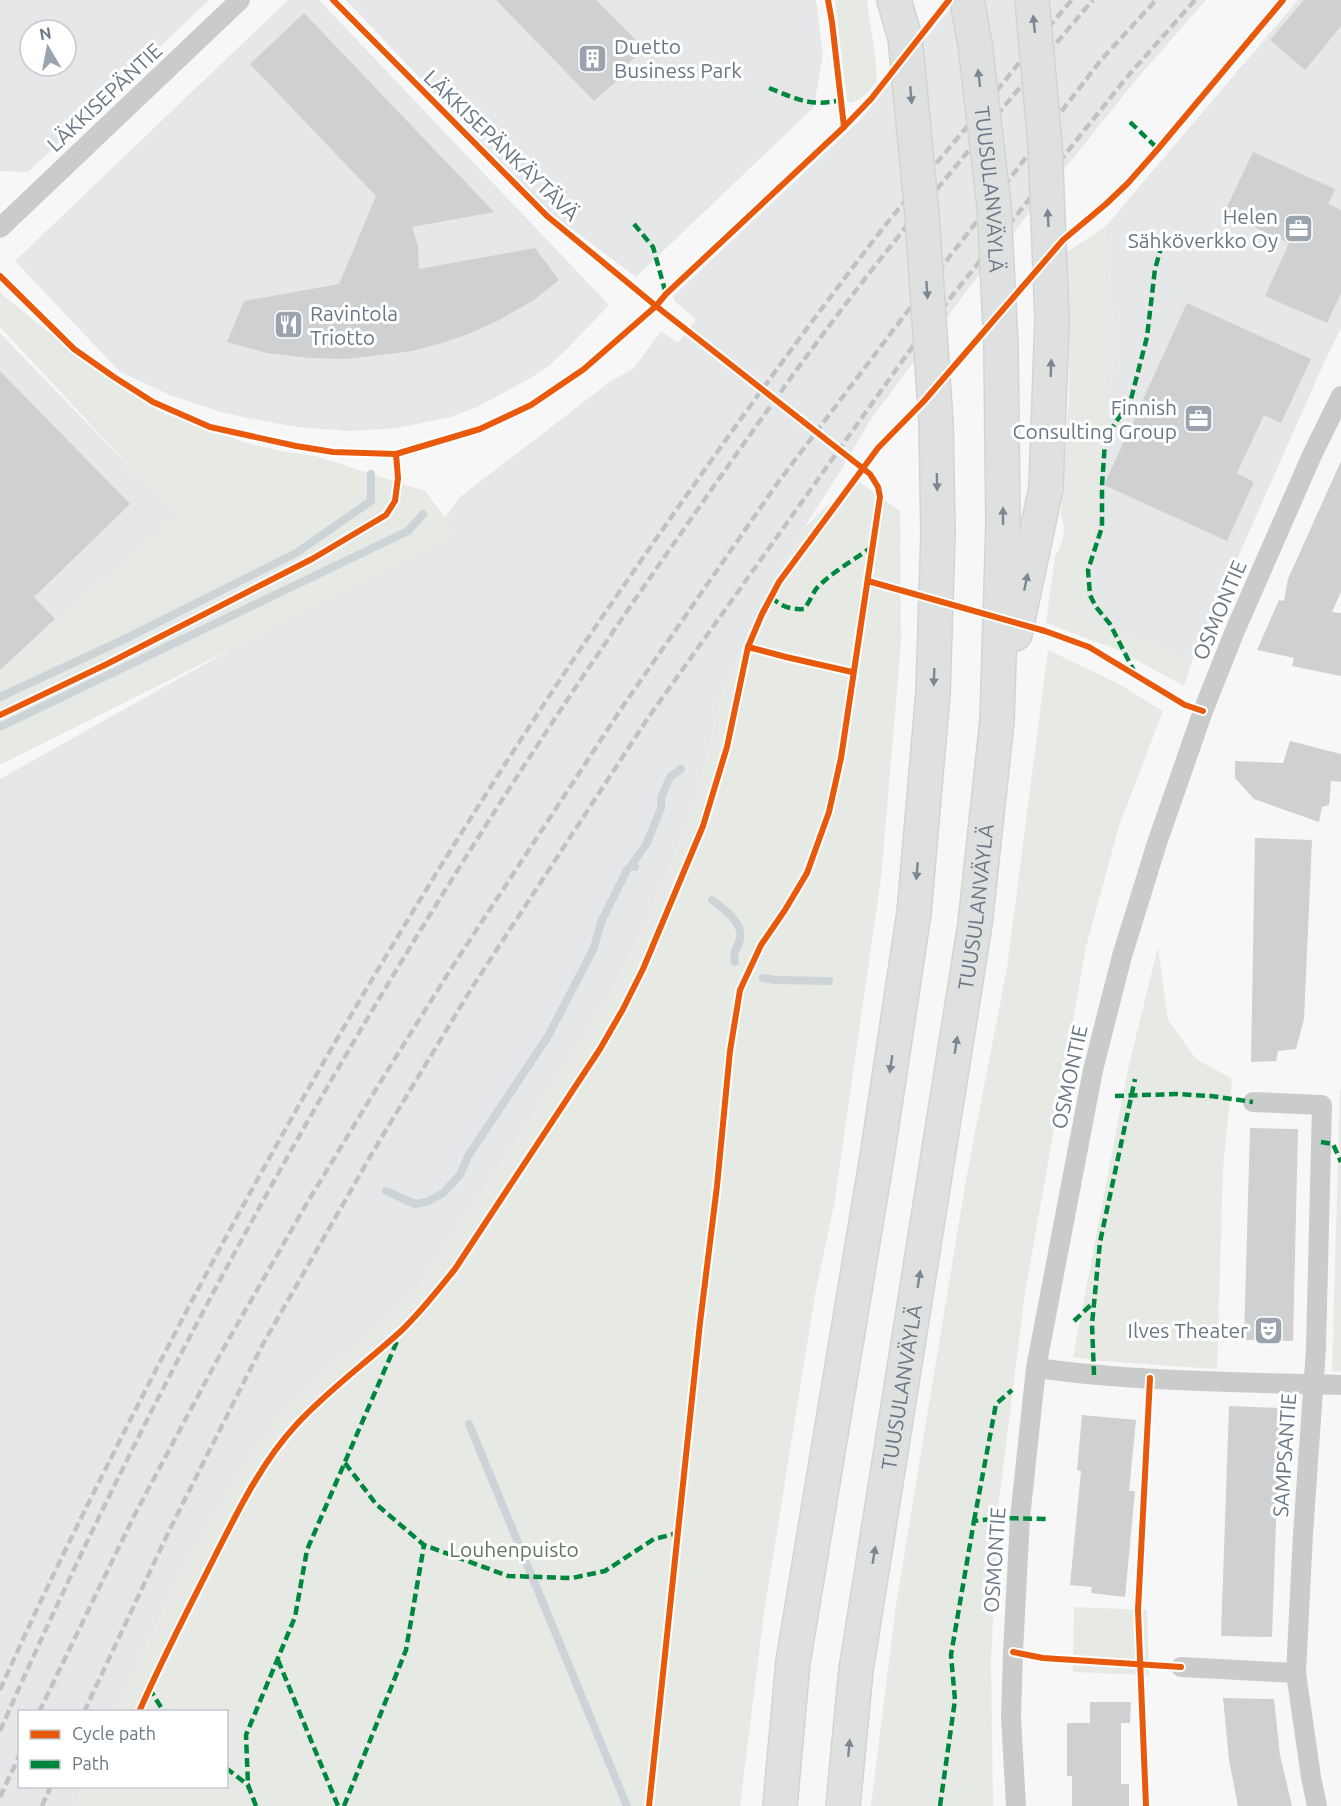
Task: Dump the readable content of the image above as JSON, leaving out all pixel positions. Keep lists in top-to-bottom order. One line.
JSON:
{"streets":{"highway":["TUUSULANVÄYLÄ"],"street":["LÄKKISEPÄNTIE","OSMONTIE","SAMPSANTIE"],"cycle path":["LÄKKISEPÄNKÄYTÄVÄ"]},"parks":["Louhenpuisto"],"places":{"building":["Duetto Business Park"],"office":["Helen Sähköverkko Oy","Finnish Consulting Group"],"restaurant":["Ravintola Triotto"],"theatre":["Ilves Theater"]},"legend":["Cycle path","Path"],"north":"top"}
